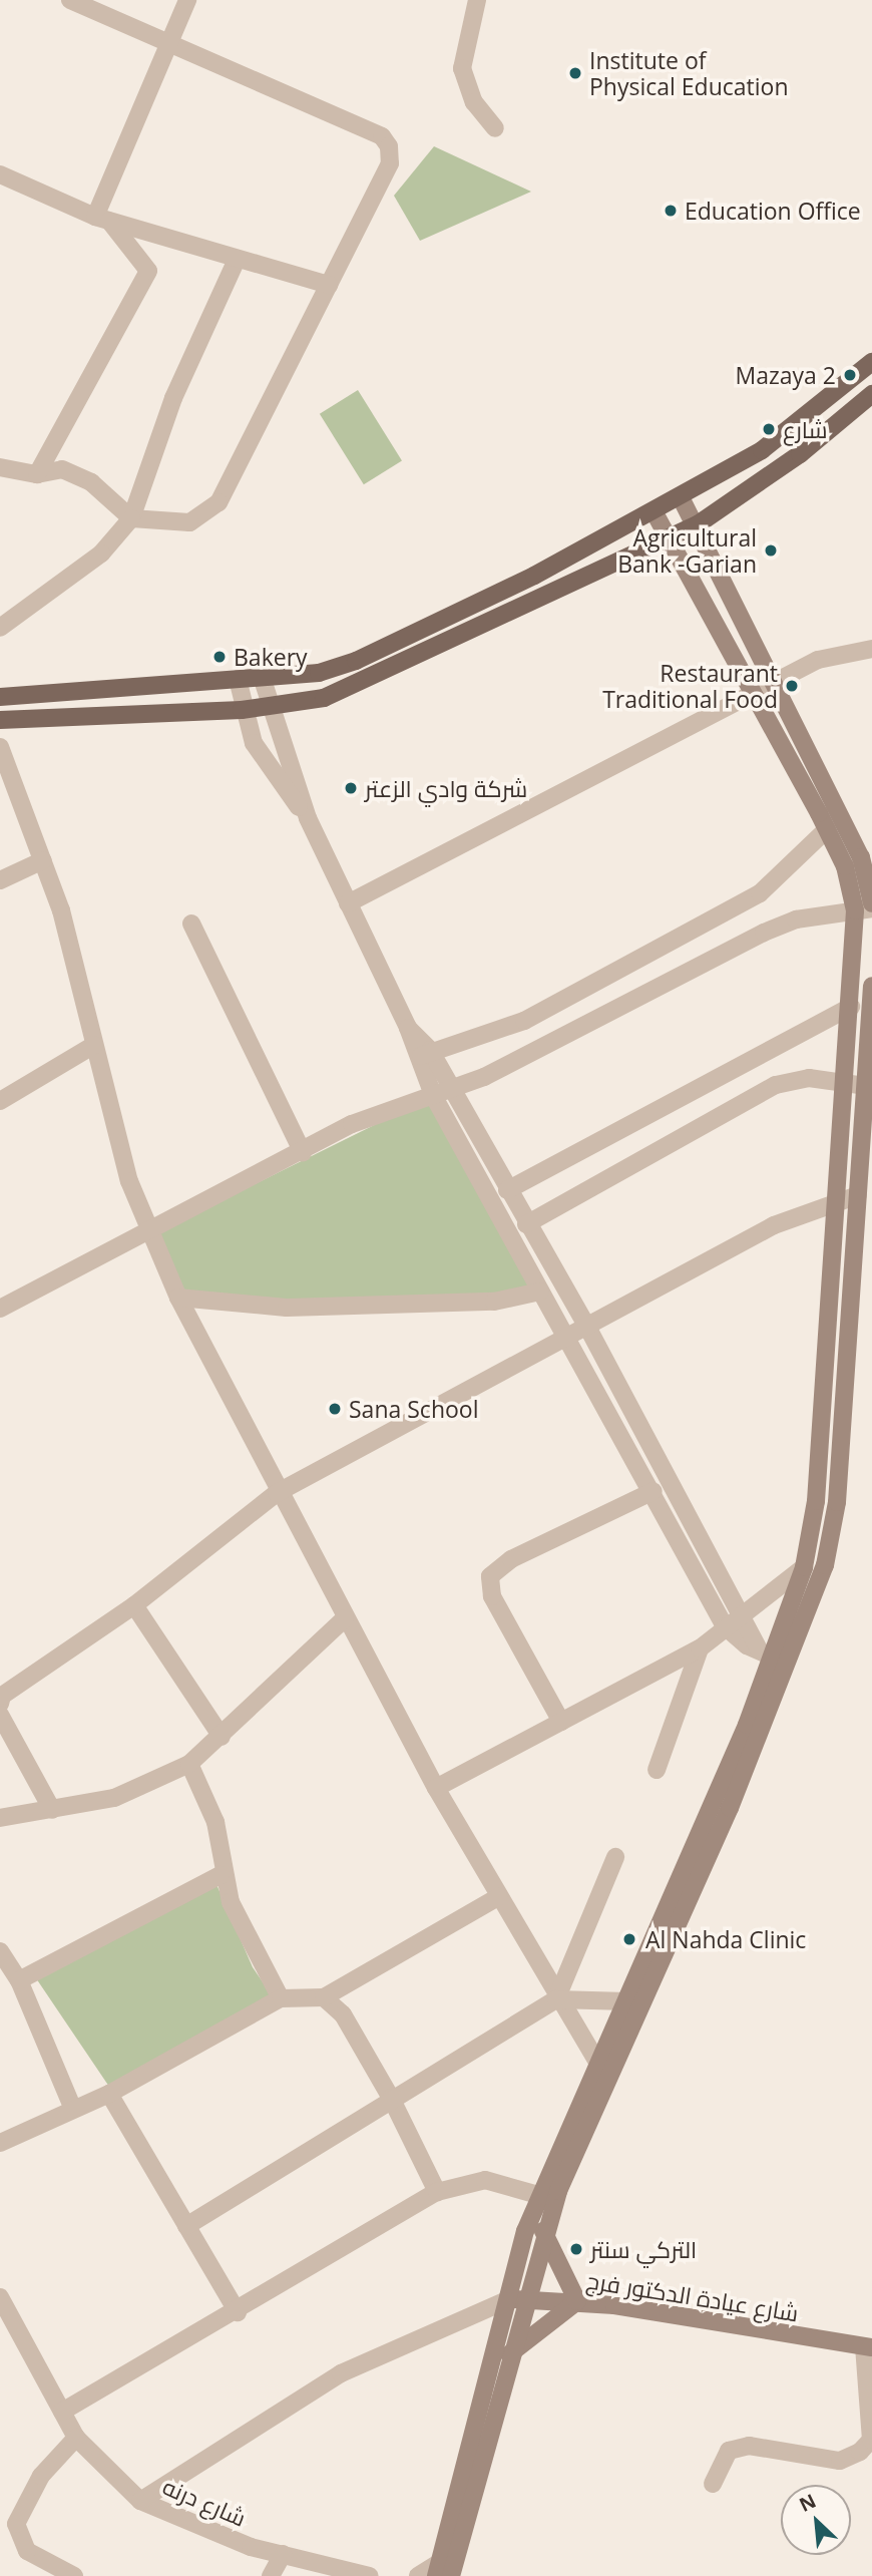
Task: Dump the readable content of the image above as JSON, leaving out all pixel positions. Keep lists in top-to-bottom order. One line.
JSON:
{"streets":{"main road":["شارع عيادة الدكتور فرج"],"street":["شارع درنه"]},"places":["Institute of Physical Education","Education Office","Mazaya 2","شارع","Agricultural Bank -Garian","Bakery","Restaurant Traditional Food","شركة وادي الزعتر","Sana School","Al Nahda Clinic","التركي سنتر"],"north":"top left"}
